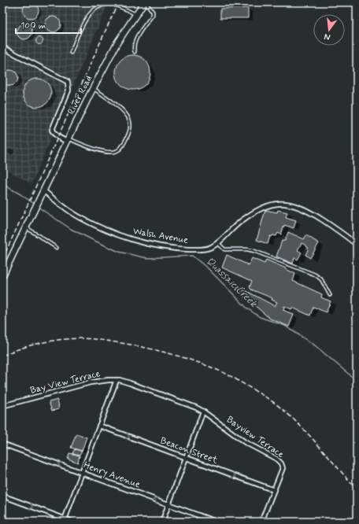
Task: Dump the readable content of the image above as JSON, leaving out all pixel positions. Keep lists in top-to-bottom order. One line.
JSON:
{"streets":{"street":["River Road","Walsh Avenue","Bay View Terrace","Bayview Terrace","Beacon Street","Henry Avenue"]},"crossings":[["River Road","Walsh Avenue"],["Bay View Terrace","Bayview Terrace"],["Bayview Terrace","Beacon Street"]],"one_way":["Beacon Street","Henry Avenue"],"water":["Quassaic Creek"],"scale_bar":"100 m","north":"bottom"}
